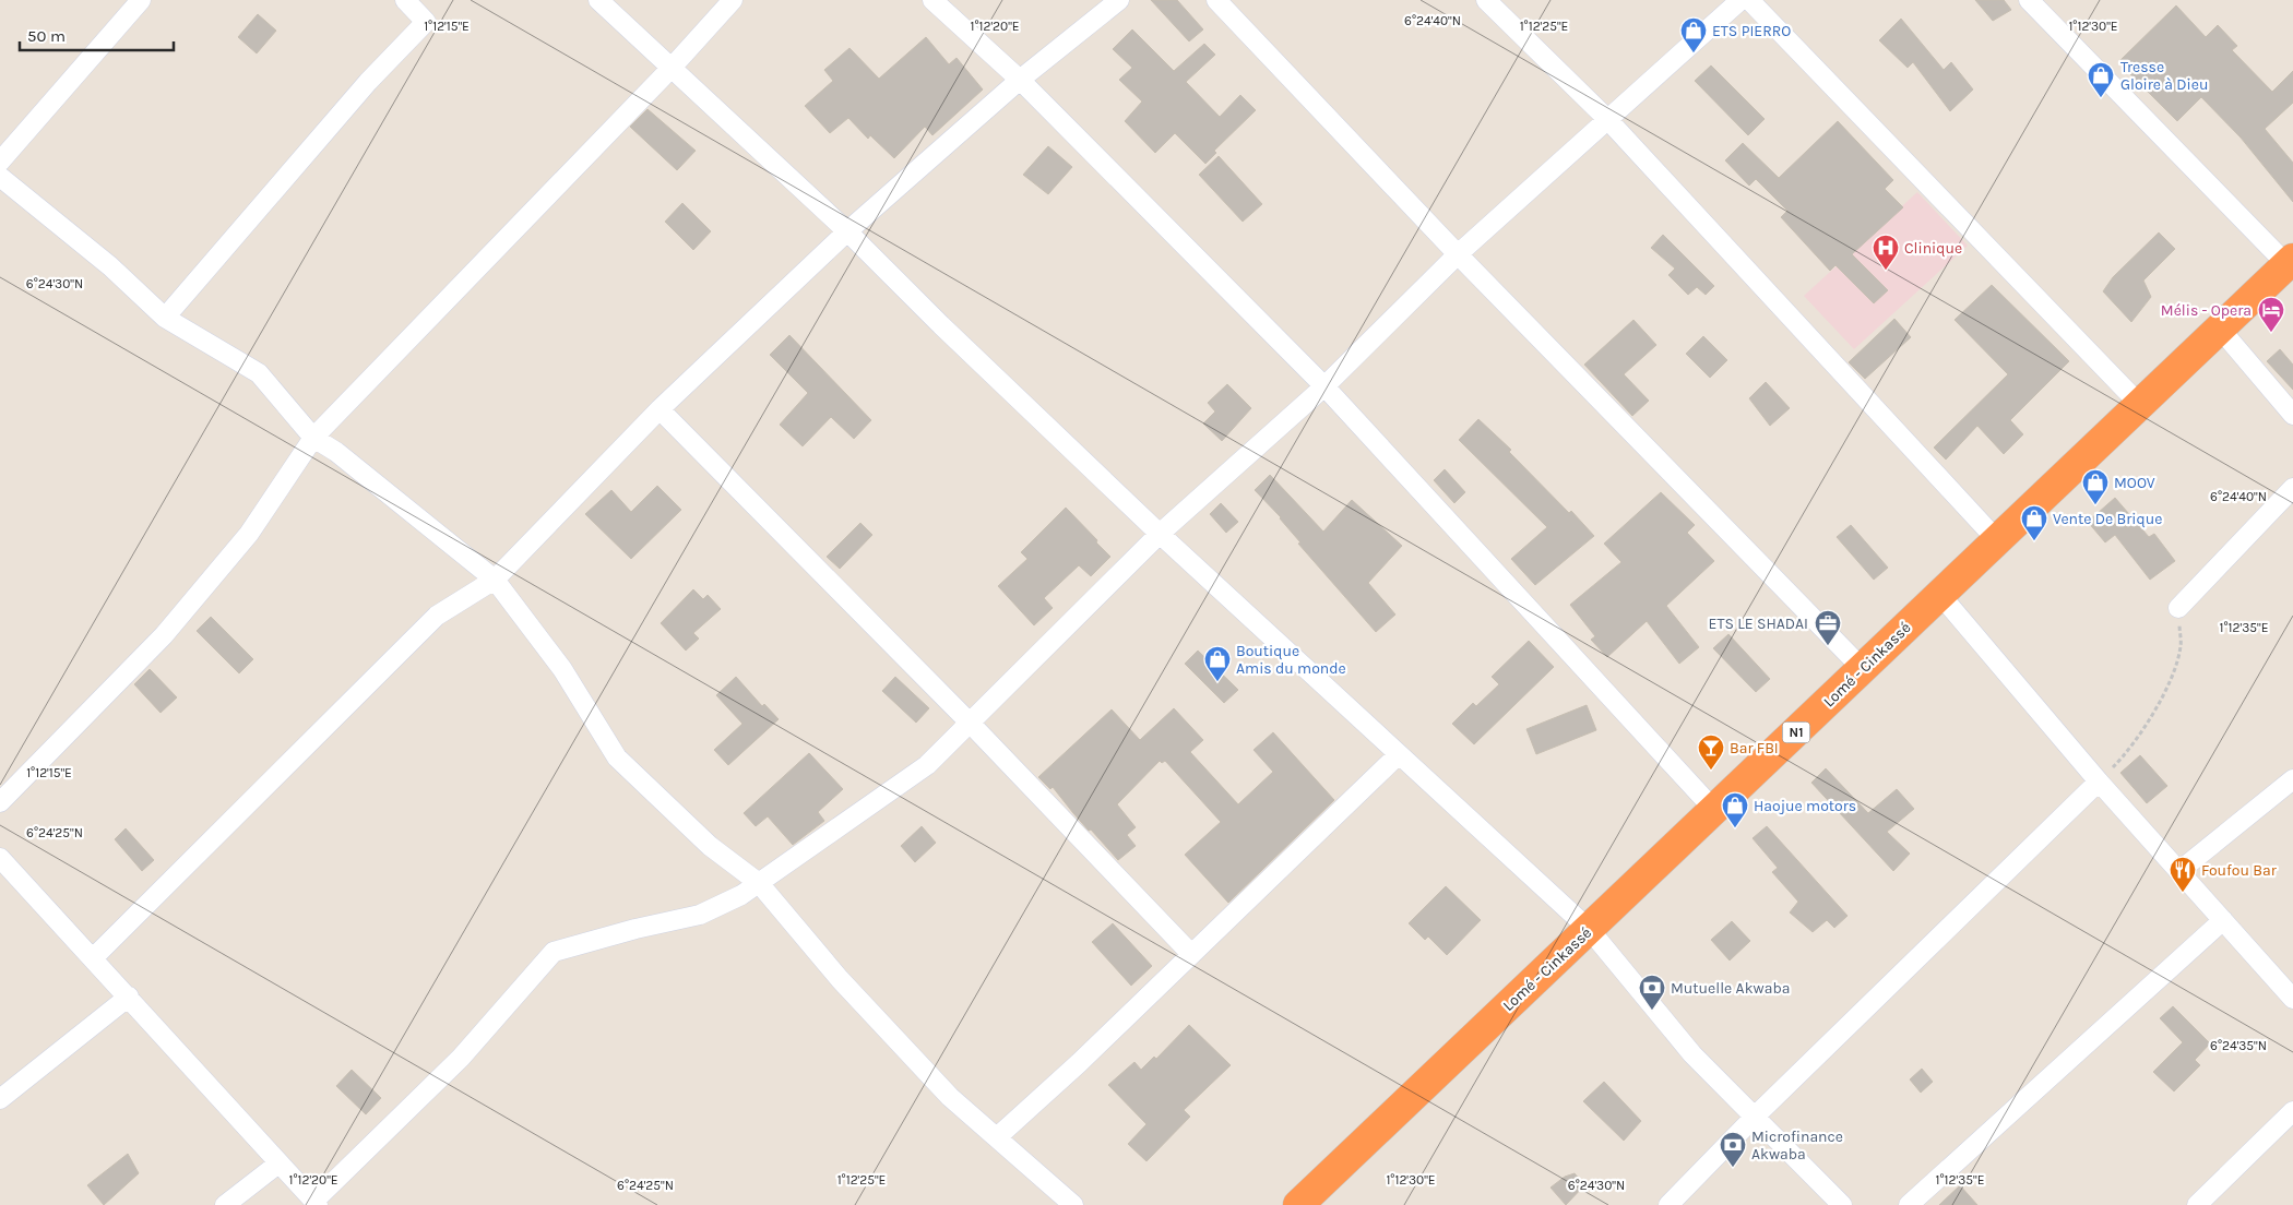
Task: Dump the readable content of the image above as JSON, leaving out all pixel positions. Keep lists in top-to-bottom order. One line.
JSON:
{"streets":{"highway":["Lomé - Cinkassé","N1"]},"places":{"shop":["ETS PIERRO","Tresse Gloire à Dieu","MOOV","Vente De Brique","Boutique Amis du monde","Haojue motors"],"hospital":["Clinique"],"hotel":["Mélis - Opera"],"office":["ETS LE SHADAI"],"bar":["Bar FBI"],"restaurant":["Foufou Bar"],"bank":["Mutuelle Akwaba","Microfinance Akwaba"]},"scale_bar":"50 m","coordinates":["6°24'40\"N","1°12'15\"E","1°12'20\"E","1°12'25\"E","1°12'30\"E","6°24'30\"N","1°12'35\"E","6°24'25\"N","6°24'35\"N"]}
